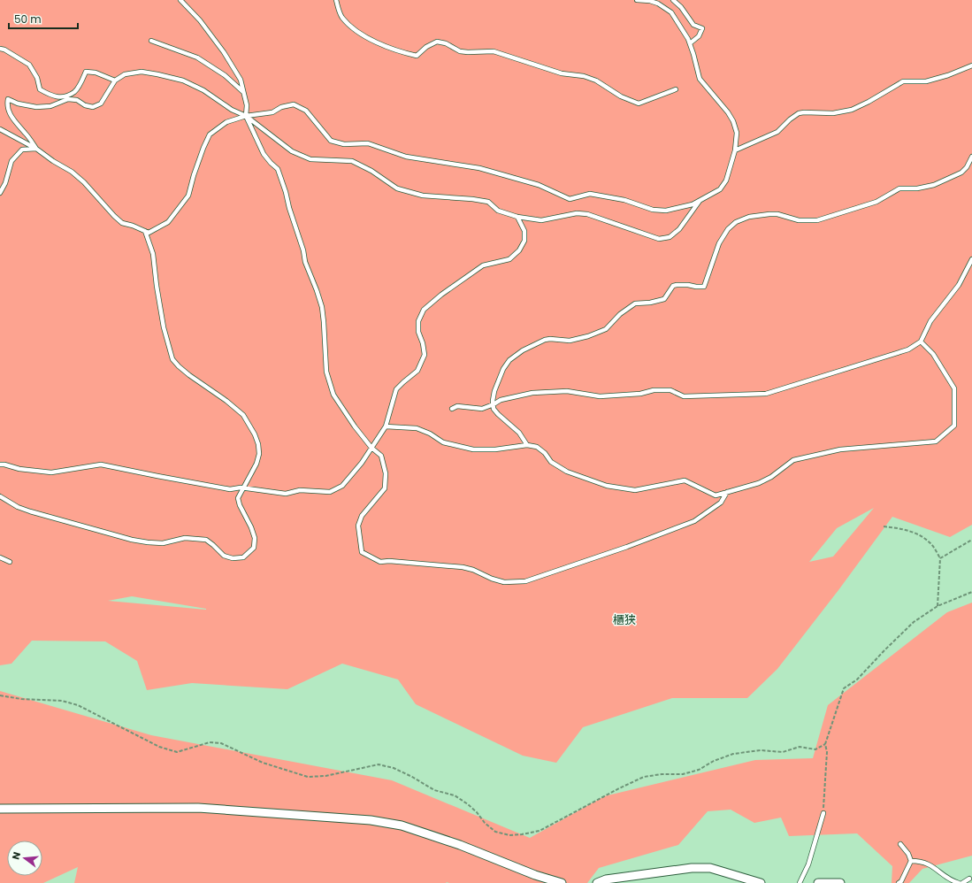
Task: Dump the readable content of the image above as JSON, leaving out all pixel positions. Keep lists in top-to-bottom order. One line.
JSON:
{"districts":["櫃狭"],"scale_bar":"50 m","north":"left"}
